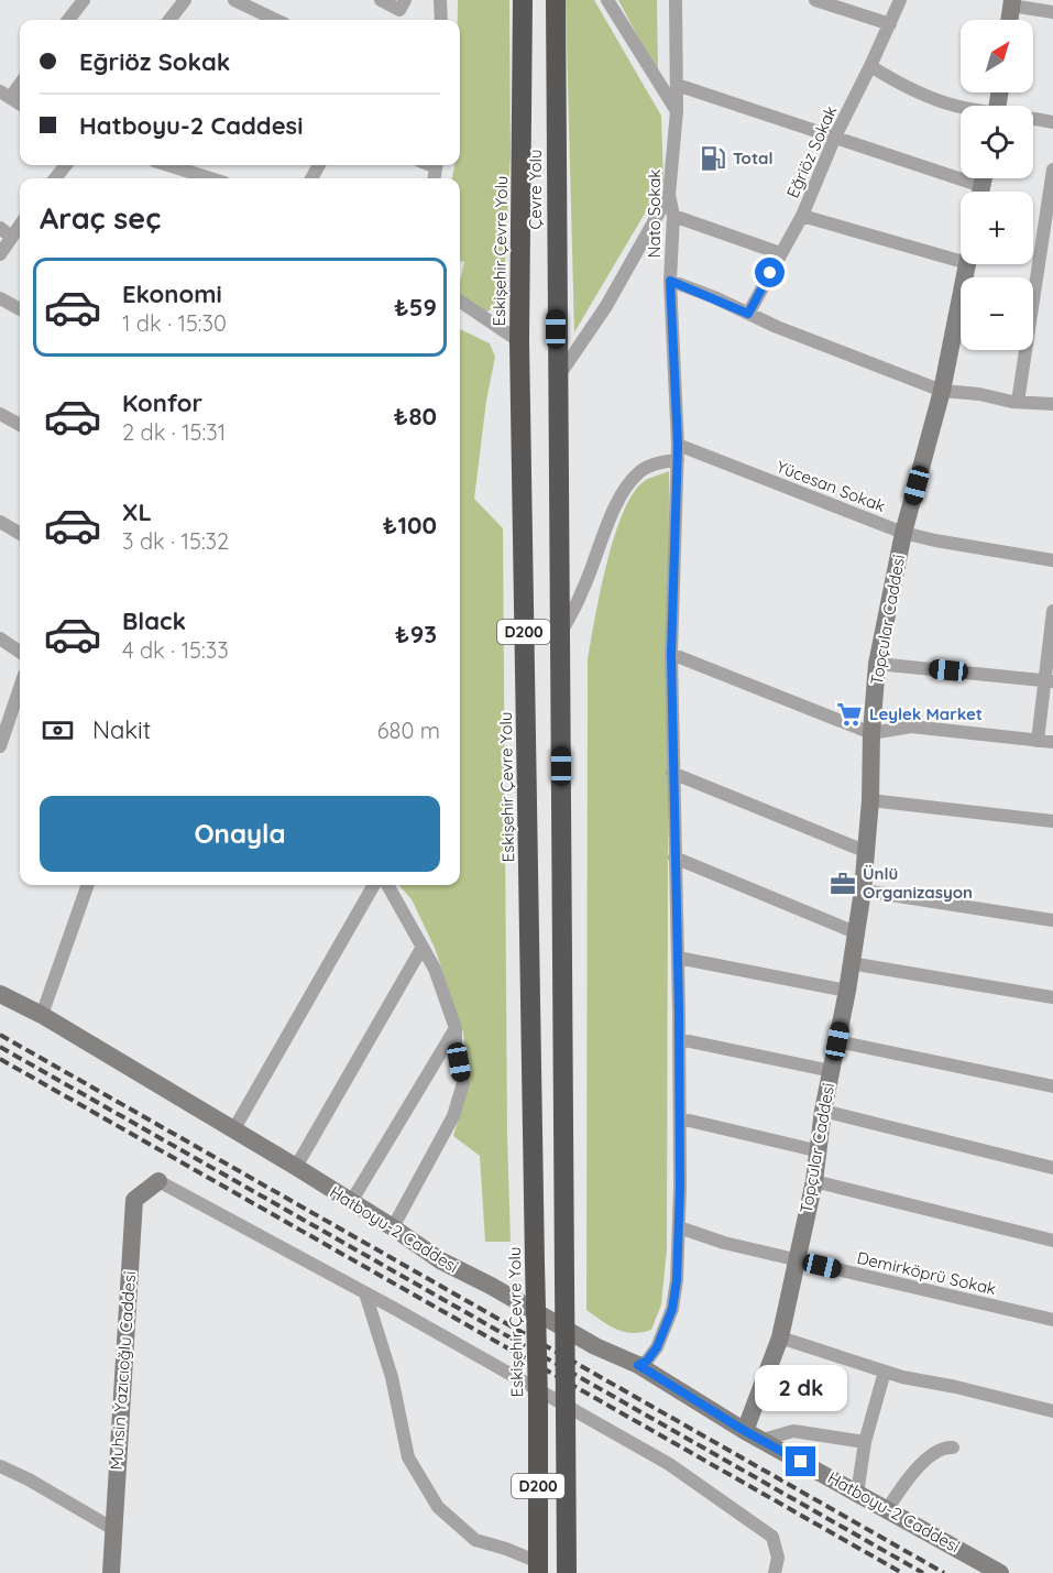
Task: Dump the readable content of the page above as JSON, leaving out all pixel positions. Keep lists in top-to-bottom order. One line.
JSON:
{"streets":{"highway":["Çevre Yolu","Eskişehir Çevre Yolu","D200"],"street":["Eğriöz Sokak","Nato Sokak","Yücesan Sokak","Topçular Caddesi","Hatboyu-2 Caddesi","Demirköprü Sokak","Muhsin Yazıcıoğlu Caddesi"]},"crossings":[["Çevre Yolu","D200"],["Nato Sokak","Yücesan Sokak"],["Nato Sokak","Hatboyu-2 Caddesi"],["Nato Sokak","Demirköprü Sokak"],["Yücesan Sokak","Topçular Caddesi"],["Topçular Caddesi","Hatboyu-2 Caddesi"],["Topçular Caddesi","Demirköprü Sokak"]],"places":{"fuel station":["Total"],"supermarket":["Leylek Market"],"office":["Ünlü Organizasyon"]},"north":"top right","page":{"map_buttons":["+","−"],"banner":["Eğriöz Sokak","Hatboyu-2 Caddesi"],"heading":"Araç seç","list":[{"name":"Ekonomi","note":"1 dk · 15:30","value":"₺59"},{"name":"Konfor","note":"2 dk · 15:31","value":"₺80"},{"name":"XL","note":"3 dk · 15:32","value":"₺100"},{"name":"Black","note":"4 dk · 15:33","value":"₺93"}],"pay":["Nakit","680 m"],"buttons":"Onayla","bubble":"2 dk"}}
